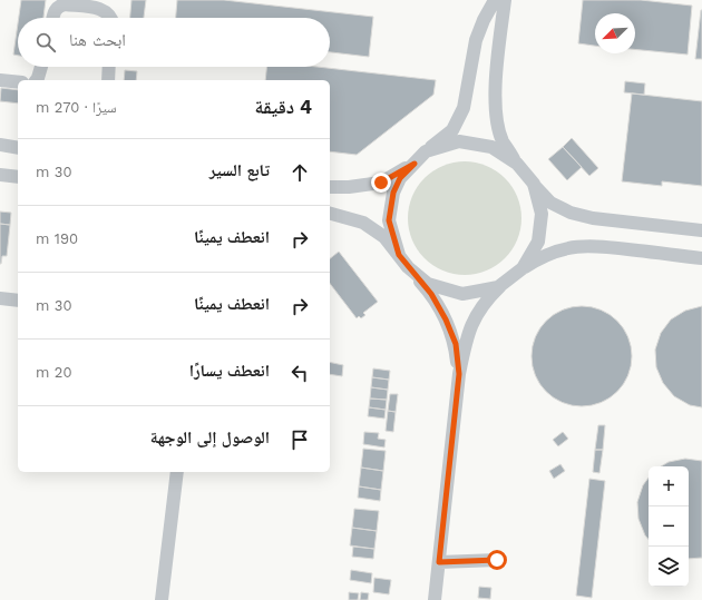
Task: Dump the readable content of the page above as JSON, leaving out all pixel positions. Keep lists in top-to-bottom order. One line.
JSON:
{"north":"bottom left","page":{"search":"ابحث هنا","heading":["4 دقيقة","سيرًا · 270 m"],"list":[["تابع السير","30 m"],["انعطف يمينًا","190 m"],["انعطف يمينًا","30 m"],["انعطف يسارًا","20 m"],"الوصول إلى الوجهة"],"map_buttons":["+","−"]}}
